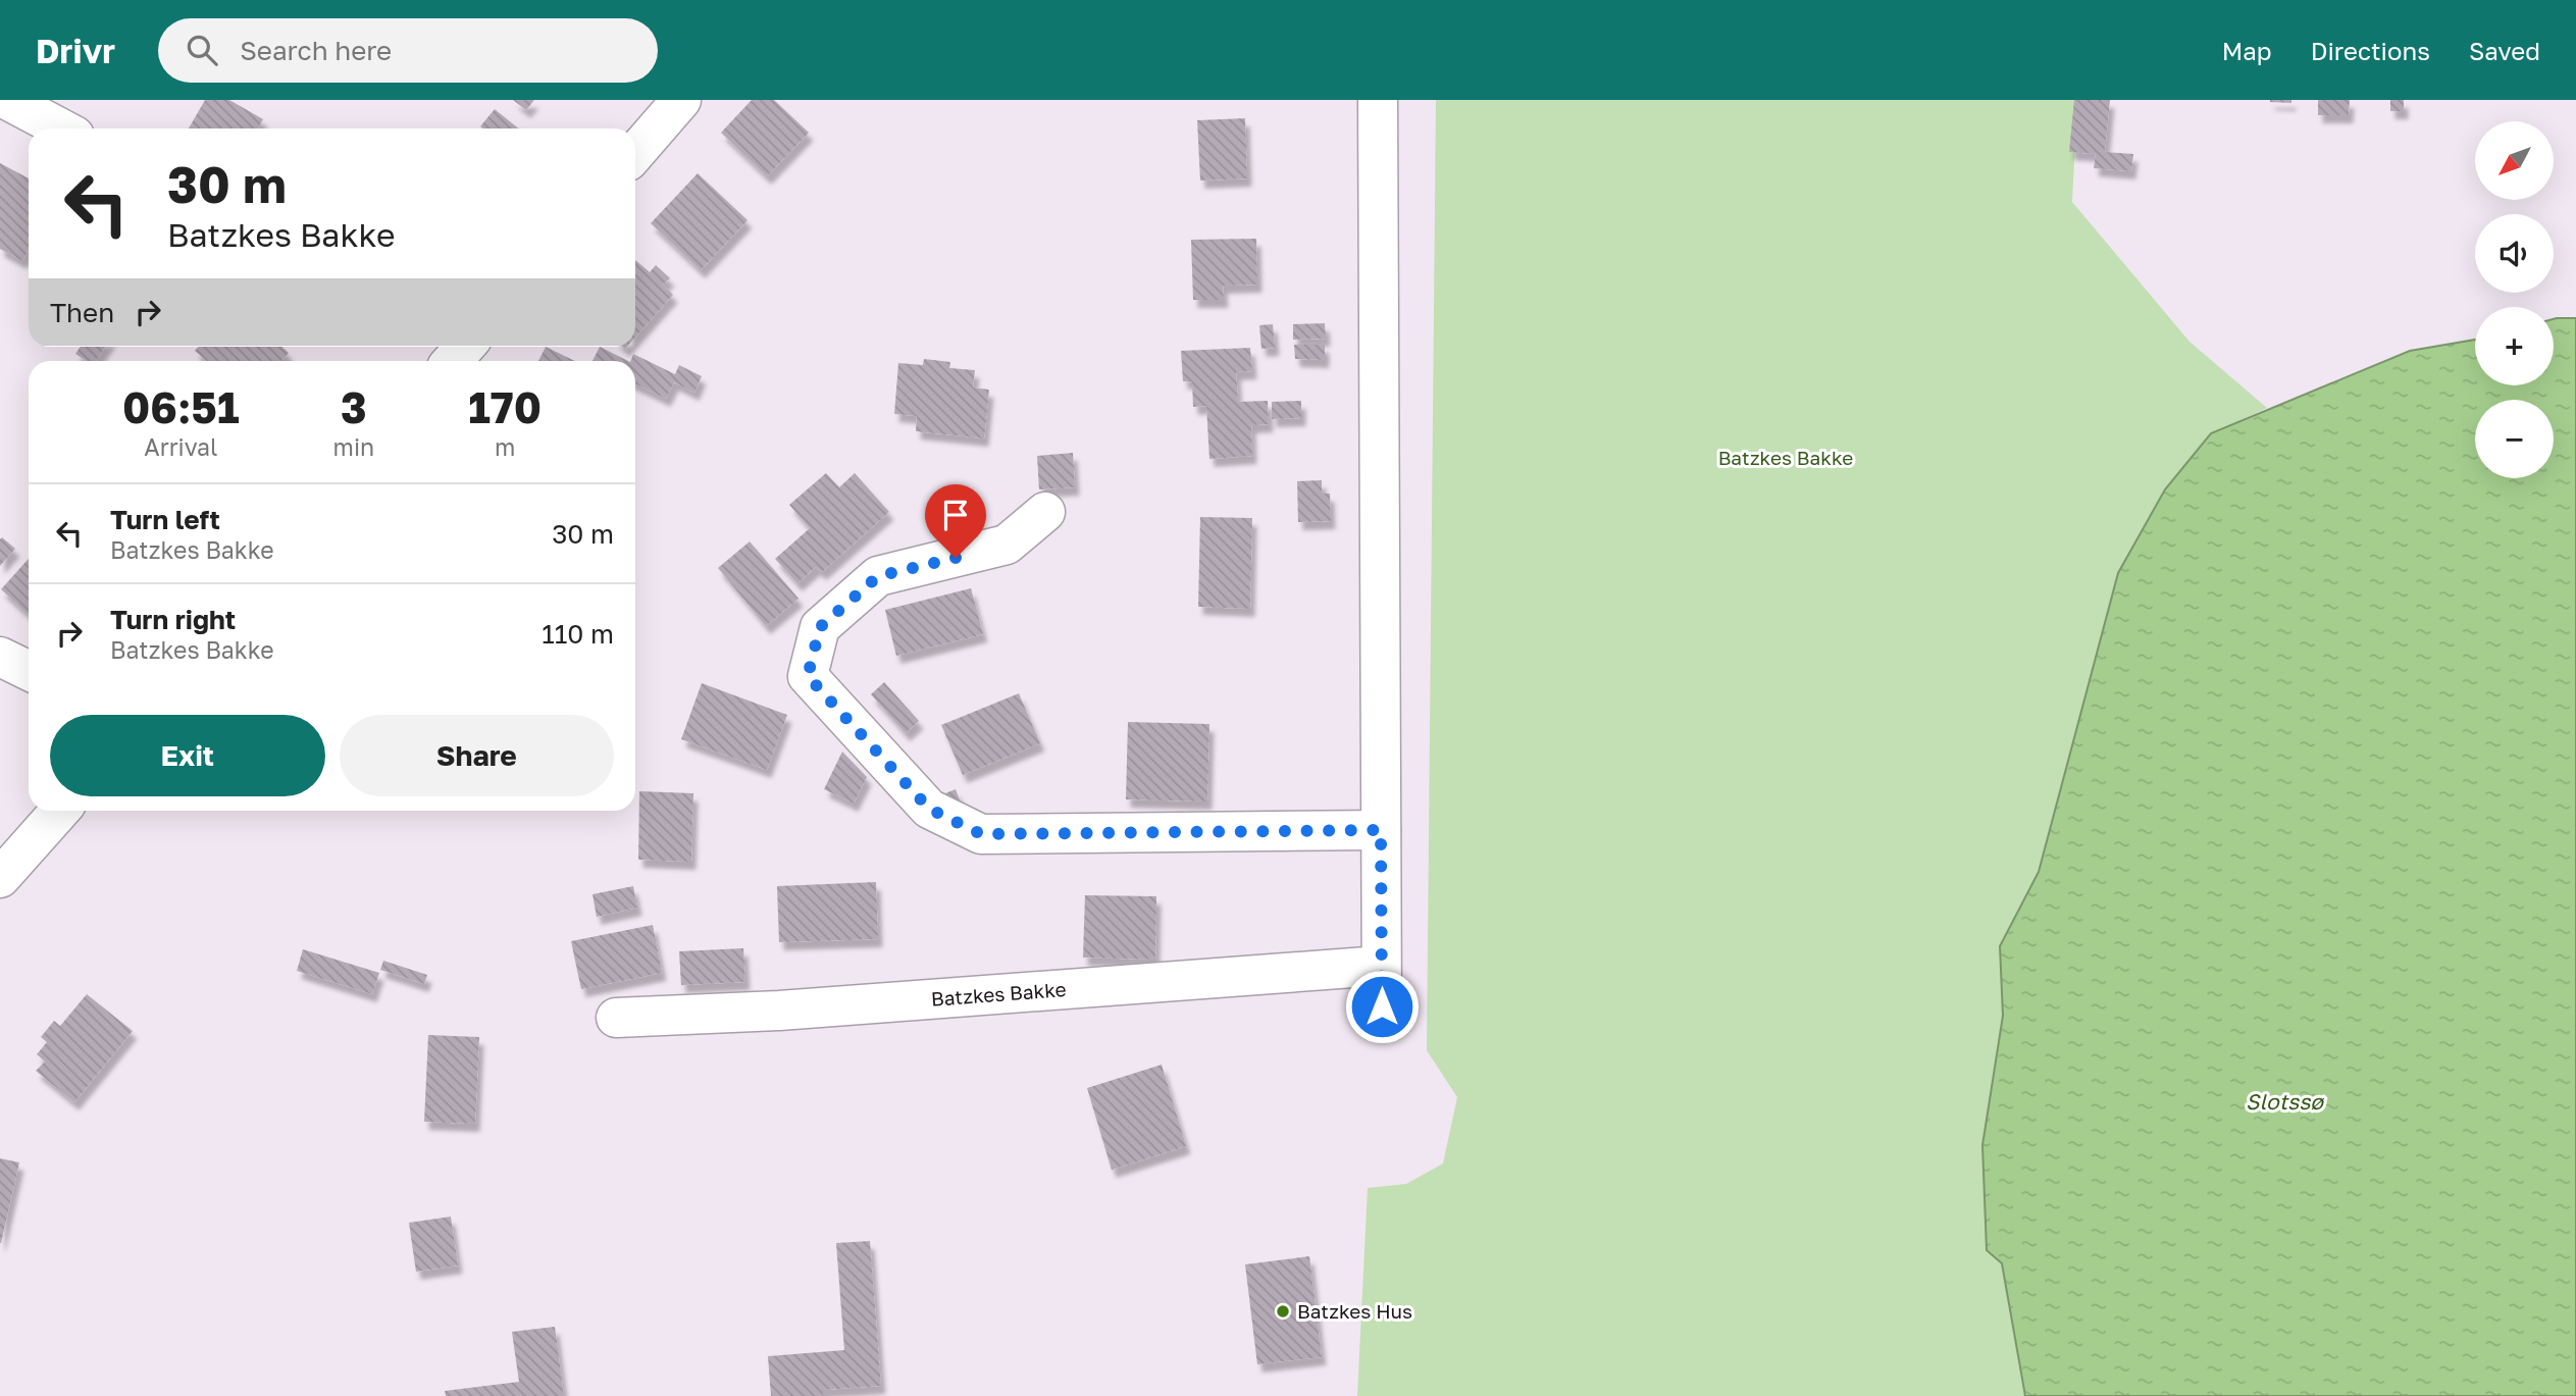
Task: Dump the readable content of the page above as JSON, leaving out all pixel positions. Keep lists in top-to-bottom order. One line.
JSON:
{"streets":{"street":["Batzkes Bakke"]},"water":["Slotssø"],"parks":["Batzkes Bakke"],"places":["Batzkes Hus"],"north":"bottom left","page":{"header":"Drivr","search":"Search here","nav":["Map","Directions","Saved"],"map_buttons":["+","−"],"turn":["30 m","Batzkes Bakke"],"then":"Then","eta":["06:51","Arrival","3","min","170","m"],"list":[{"name":"Turn left","note":"Batzkes Bakke","value":"30 m"},{"name":"Turn right","note":"Batzkes Bakke","value":"110 m"}],"buttons":["Exit","Share"]}}
